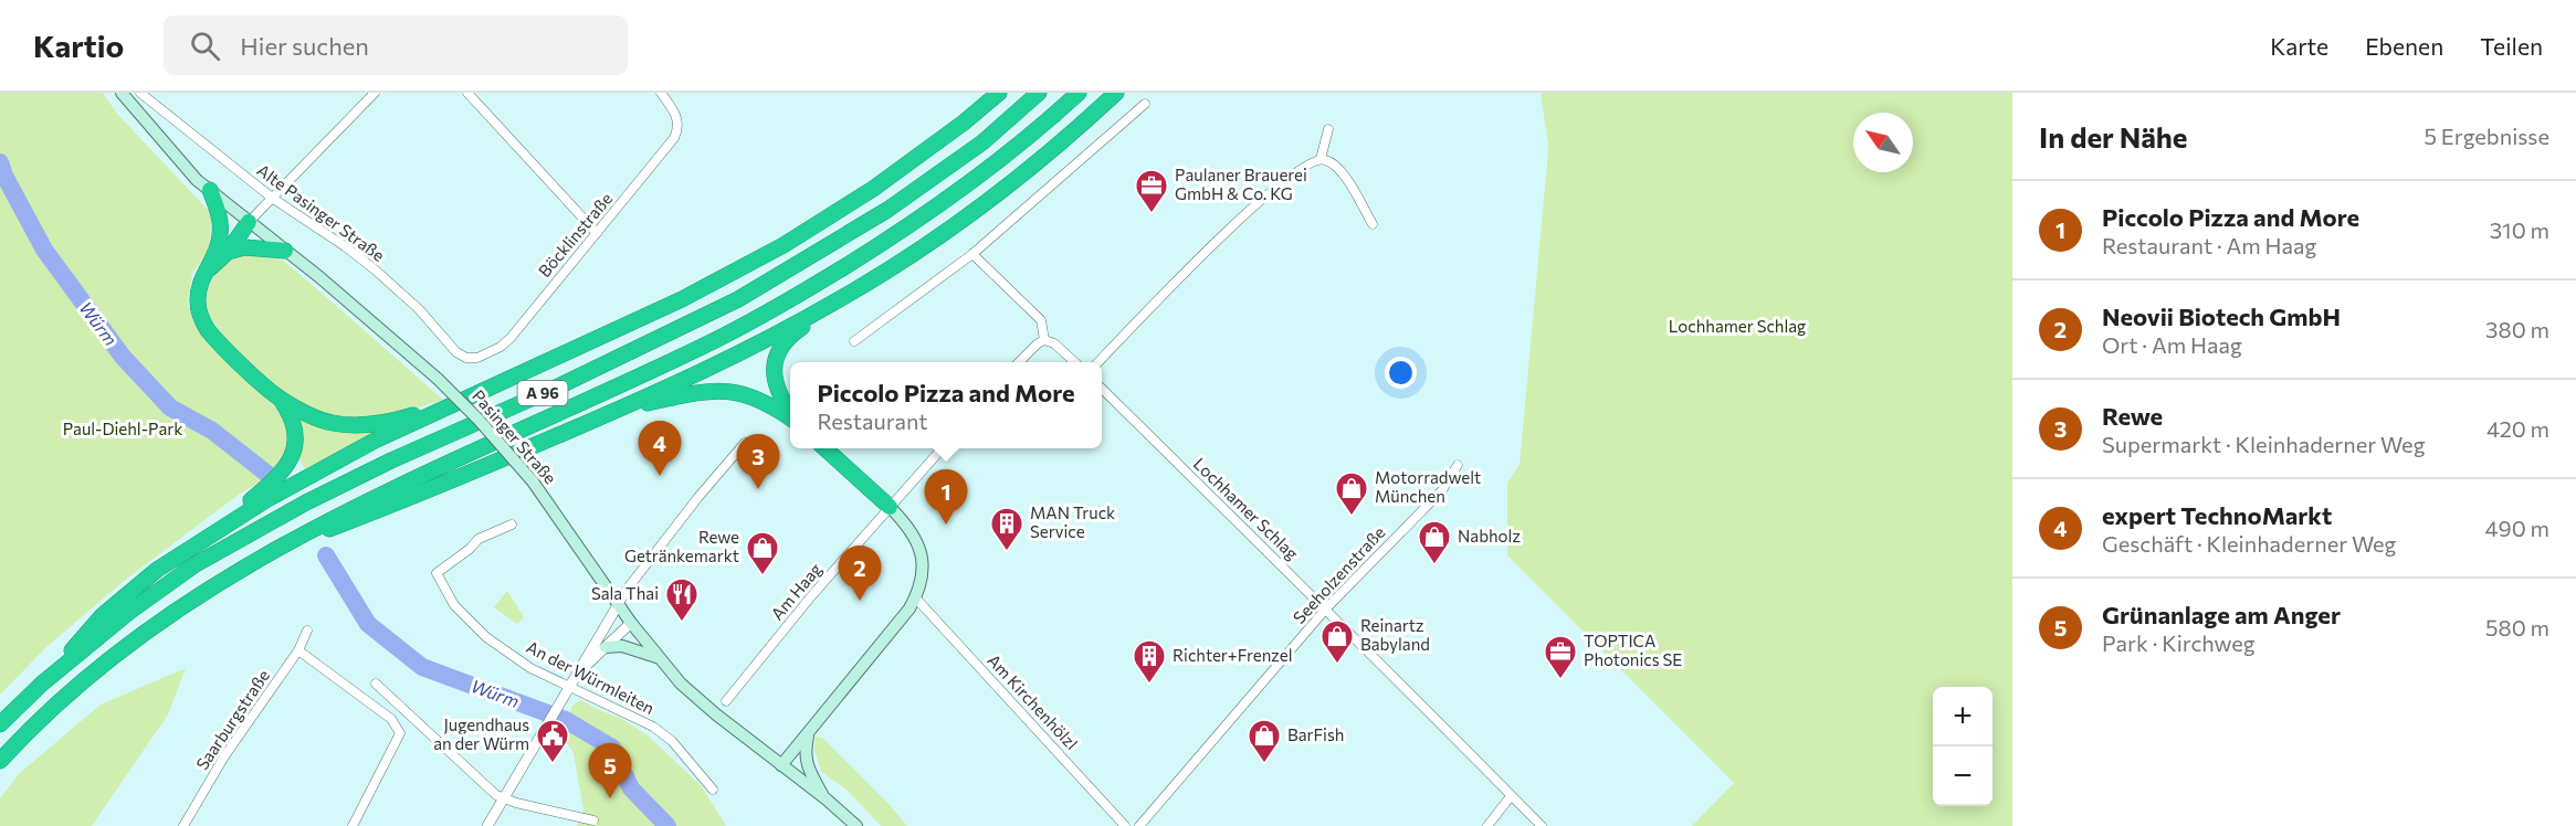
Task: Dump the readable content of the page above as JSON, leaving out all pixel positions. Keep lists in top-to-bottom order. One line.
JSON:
{"streets":{"highway":["A 96"],"main road":["Pasinger Straße"],"street":["Alte Pasinger Straße","Böcklinstraße","Lochhamer Schlag","Seeholzenstraße","Am Haag","An der Würmleiten","Am Kirchenhölzl","Saarburgstraße"]},"crossings":[["Alte Pasinger Straße","Böcklinstraße"],["Lochhamer Schlag","Seeholzenstraße"]],"water":["Würm"],"parks":["Lochhamer Schlag","Paul-Diehl-Park"],"places":{"office":["Paulaner Brauerei GmbH & Co. KG","TOPTICA Photonics SE"],"shop":["Motorradwelt München","Nabholz","Rewe Getränkemarkt","Reinartz Babyland","BarFish"],"building":["MAN Truck Service","Richter+Frenzel"],"restaurant":["Sala Thai"],"public building":["Jugendhaus an der Würm"]},"north":"top left","page":{"header":"Kartio","search":"Hier suchen","nav":["Karte","Ebenen","Teilen"],"heading":["In der Nähe","5 Ergebnisse"],"list":[{"mark":"1","name":"Piccolo Pizza and More","note":"Restaurant · Am Haag","value":"310 m"},{"mark":"2","name":"Neovii Biotech GmbH","note":"Ort · Am Haag","value":"380 m"},{"mark":"3","name":"Rewe","note":"Supermarkt · Kleinhaderner Weg","value":"420 m"},{"mark":"4","name":"expert TechnoMarkt","note":"Geschäft · Kleinhaderner Weg","value":"490 m"},{"mark":"5","name":"Grünanlage am Anger","note":"Park · Kirchweg","value":"580 m"}],"popup":["Piccolo Pizza and More","Restaurant"],"pins":["4","3","1","2","5"],"map_buttons":["+","−"]}}
